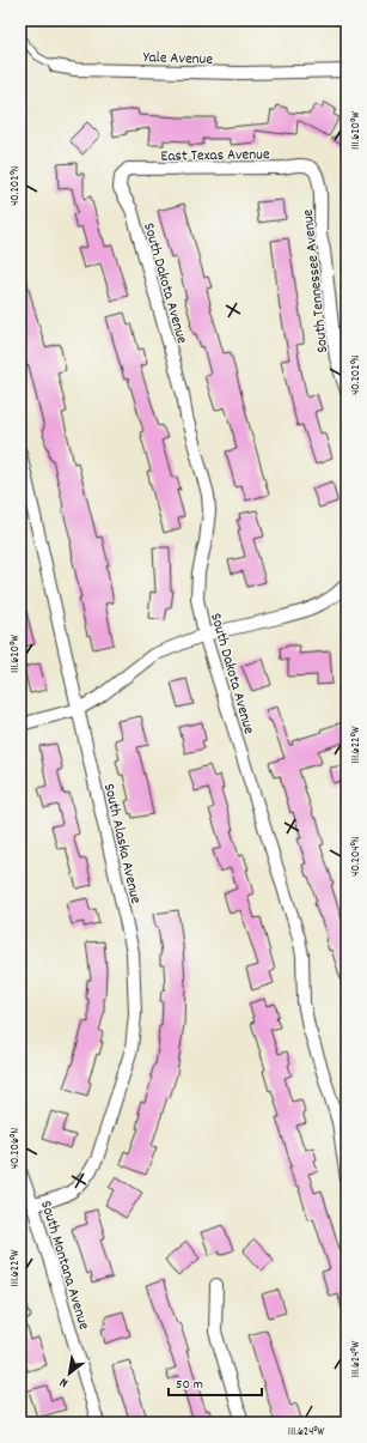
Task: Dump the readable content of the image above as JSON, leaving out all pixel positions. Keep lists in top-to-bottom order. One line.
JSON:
{"streets":{"street":["Yale Avenue","East Texas Avenue","South Tennessee Avenue","South Dakota Avenue","South Alaska Avenue","South Montana Avenue"]},"crossings":[["East Texas Avenue","South Tennessee Avenue"],["East Texas Avenue","South Dakota Avenue"],["South Alaska Avenue","South Montana Avenue"]],"scale_bar":"50 m","north":"bottom left","coordinates":["111.620°W","40.202°N","111.622°W","40.204°N","40.206°N","111.624°W"]}
